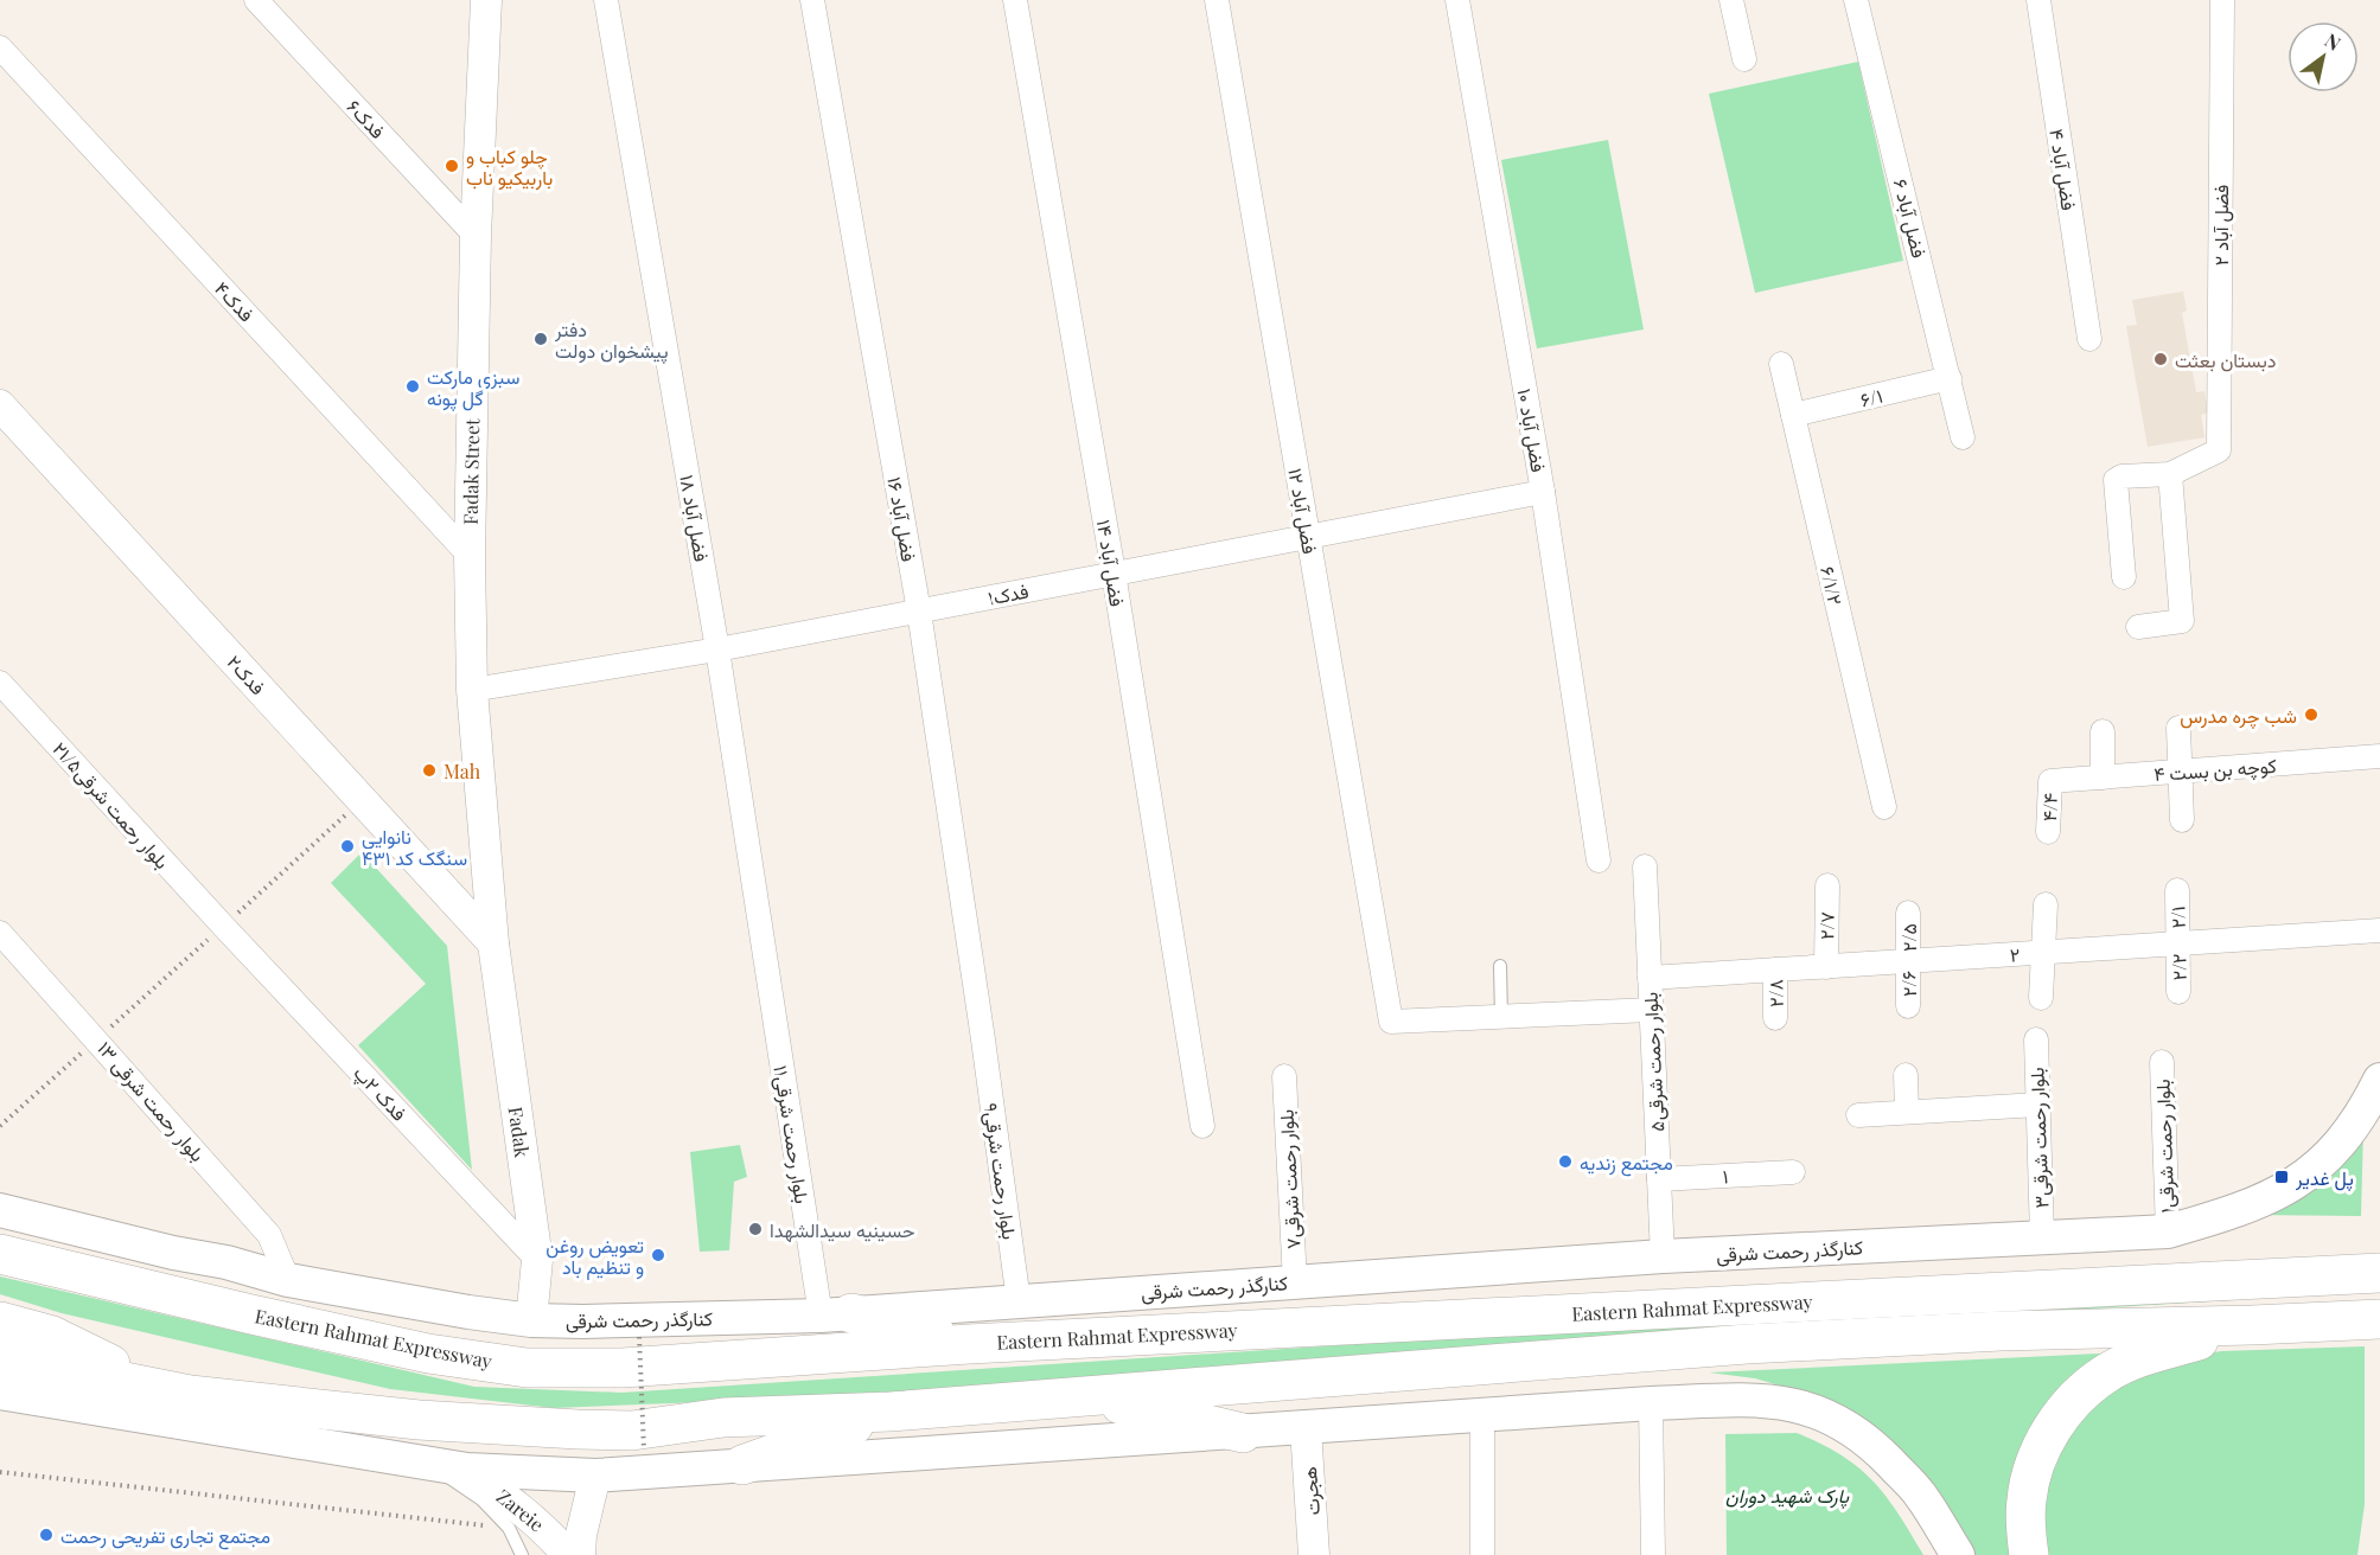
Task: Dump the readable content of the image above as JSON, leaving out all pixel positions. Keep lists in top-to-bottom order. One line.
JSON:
{"streets":{"highway":["Eastern Rahmat Expressway"],"main road":["کنارگذر رحمت شرقی"],"street":["فدک۶","فضل آباد ۴","فضل آباد ۶","فضل آباد ۲","فدک۴","۶/۱","فضل آباد ۱۰","Fadak Street","فضل آباد ۱۲","فضل آباد ۱۸","فضل آباد ۱۶","فضل آباد ۱۴","۶/۱/۲","فدک۱","فدک۲","کوچه بن بست ۴","بلوار رحمت شرقی۲۱/۵","۴/۴","۲/۱","۲/۷","۲/۵","۲","۲/۲","۲/۶","۲/۸","۵بلوار رحمت شرقی","فدک ۲پ","بلوار رحمت شرقی ۱۳","Fadak","بلوار رحمت شرقی۱۱","بلوار رحمت شرقی۳","بلوار رحمت شرقی۱","بلوار رحمت شرقی۹","۱","بلوار رحمت شرقی۷","هجرت","Zareie"]},"crossings":[["فدک۶","Fadak Street"],["فضل آباد ۶","۶/۱"],["فدک۴","Fadak Street"],["۶/۱","۶/۱/۲"],["فضل آباد ۱۰","فدک۱"],["Fadak Street","فدک۱"],["Fadak Street","فدک۲"],["Fadak Street","Fadak"],["فضل آباد ۱۲","فدک۱"],["فضل آباد ۱۸","فدک۱"],["فضل آباد ۱۸","بلوار رحمت شرقی۱۱"],["فضل آباد ۱۶","فدک۱"],["فضل آباد ۱۶","بلوار رحمت شرقی۹"],["فضل آباد ۱۴","فدک۱"],["فدک۲","Fadak"],["کوچه بن بست ۴","۴/۴"],["بلوار رحمت شرقی۲۱/۵","فدک ۲پ"],["۲/۱","۲"],["۲/۱","۲/۲"],["۲/۷","۲"],["۲/۵","۲"],["۲/۵","۲/۶"],["۲","۲/۲"],["۲","۲/۶"],["۲","۲/۸"],["۲","۵بلوار رحمت شرقی"],["۵بلوار رحمت شرقی","۱"],["۵بلوار رحمت شرقی","کنارگذر رحمت شرقی"],["فدک ۲پ","Fadak"],["بلوار رحمت شرقی ۱۳","کنارگذر رحمت شرقی"],["Fadak","کنارگذر رحمت شرقی"],["بلوار رحمت شرقی۱۱","کنارگذر رحمت شرقی"],["بلوار رحمت شرقی۳","کنارگذر رحمت شرقی"],["بلوار رحمت شرقی۱","کنارگذر رحمت شرقی"],["بلوار رحمت شرقی۹","کنارگذر رحمت شرقی"],["بلوار رحمت شرقی۷","کنارگذر رحمت شرقی"]],"parks":["پارک شهید دوران"],"places":{"other":["چلو کباب و باربیکیو ناب","دفتر پیشخوان دولت","دبستان بعثت","سبزی مارکت گل پونه","شب چره مدرس","Mah","نانوایی سنگک کد ۴۳۱","مجتمع زندیه","حسینیه سیدالشهدا","تعویض روغن و تنظیم باد","مجتمع تجاری تفریحی رحمت"],"transit":["پل غدیر"]},"north":"top right"}
